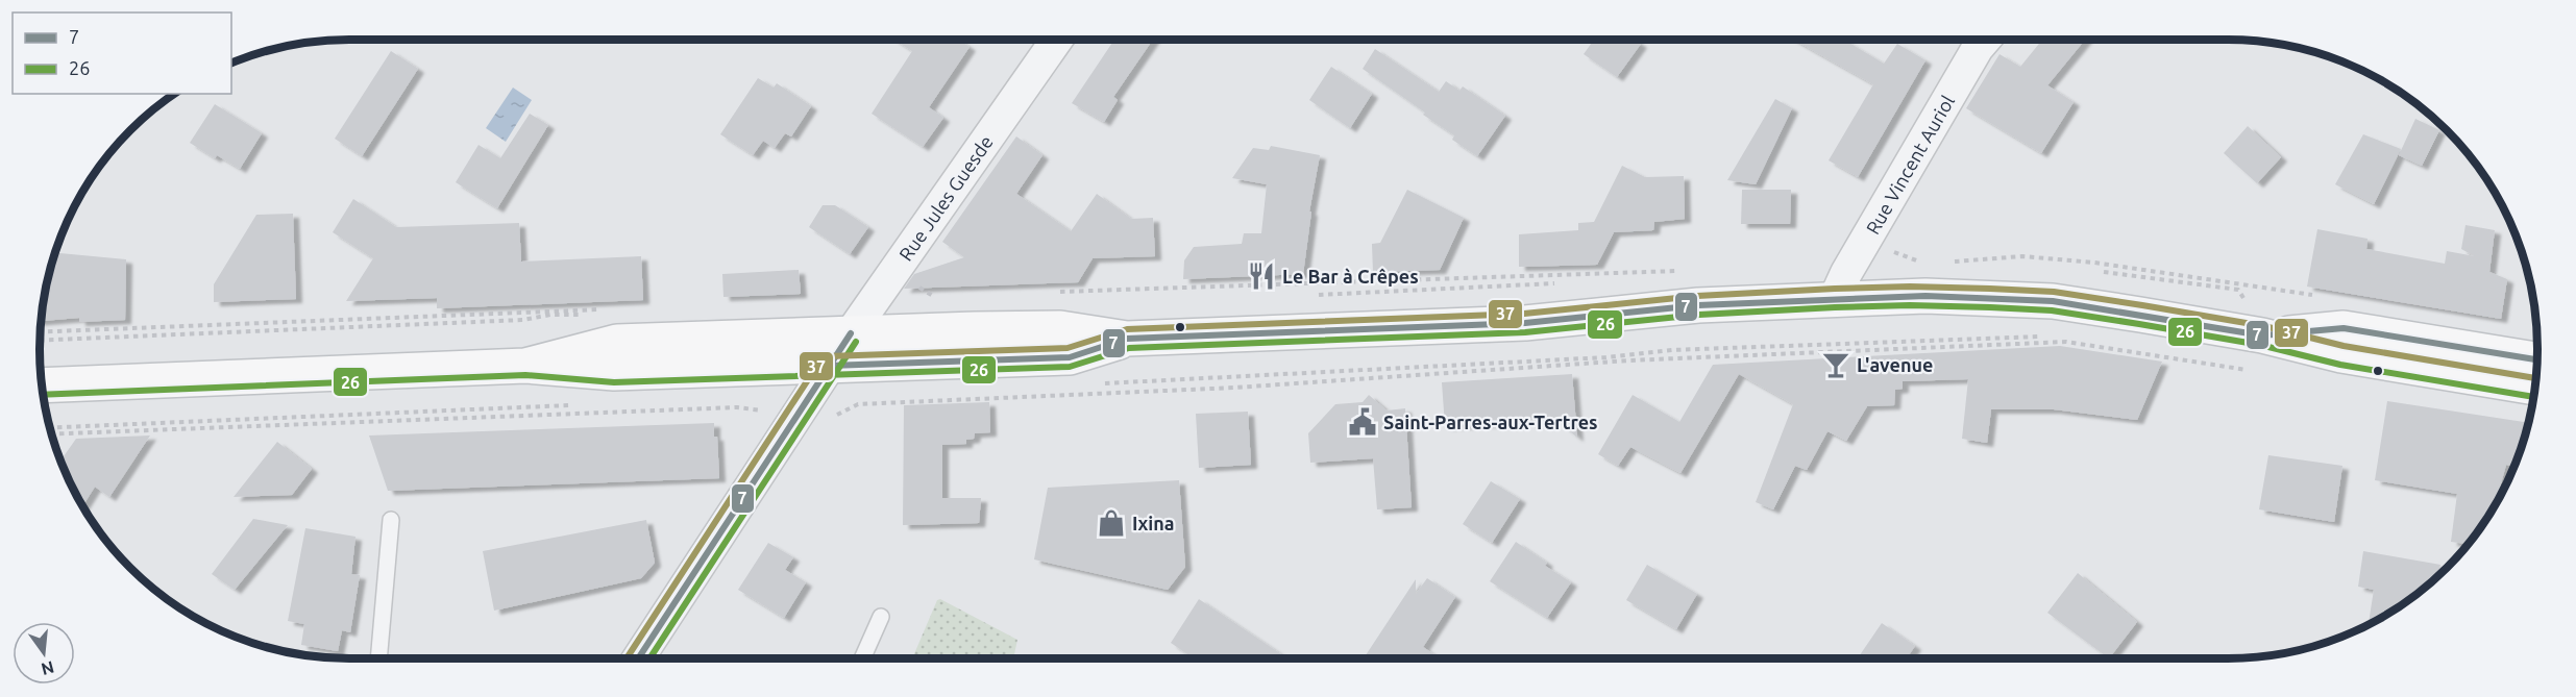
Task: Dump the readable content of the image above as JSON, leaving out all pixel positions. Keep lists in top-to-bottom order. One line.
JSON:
{"streets":{"street":["Rue Vincent Auriol","Rue Jules Guesde"]},"places":{"restaurant":["Le Bar à Crêpes"],"bar":["L'avenue"],"public building":["Saint-Parres-aux-Tertres"],"shop":["Ixina"]},"lines":["transit line 37","transit line 7","transit line 26"],"legend":["7","26"],"north":"bottom"}
